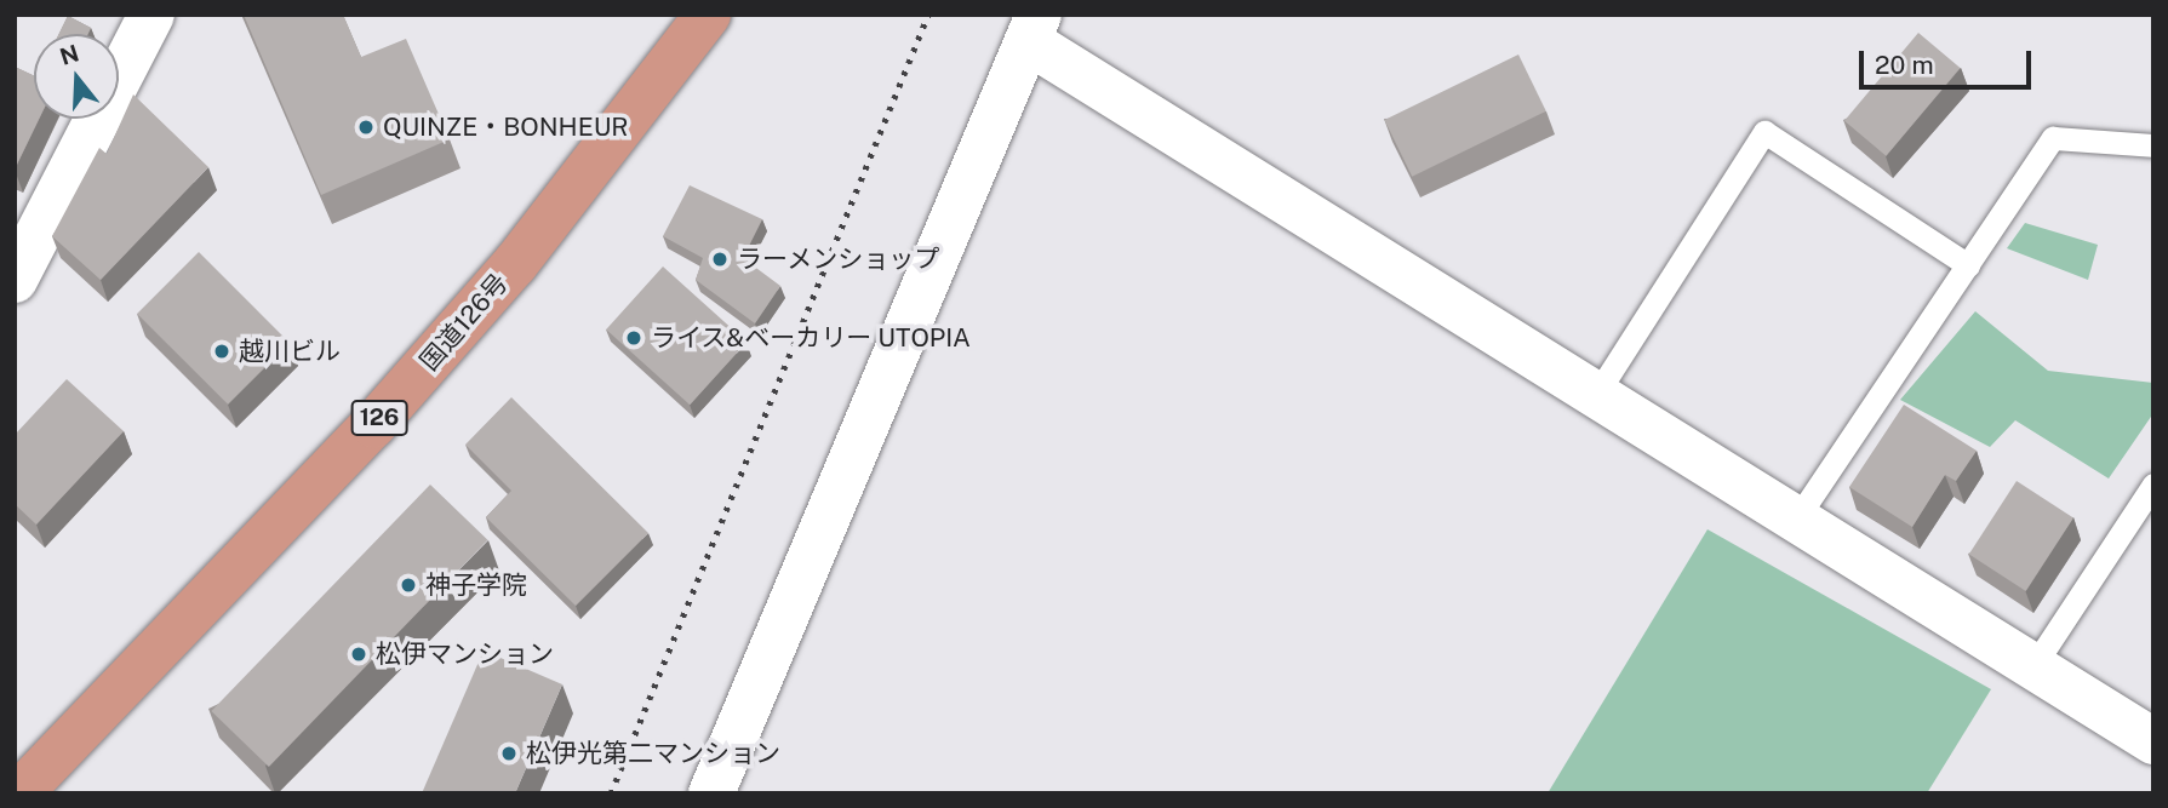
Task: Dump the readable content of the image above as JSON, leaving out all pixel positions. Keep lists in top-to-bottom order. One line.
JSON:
{"streets":{"highway":["国道126号","126"]},"places":["QUINZE・BONHEUR","ラーメンショップ","ライス&ベーカリー UTOPIA","越川ビル","神子学院","松伊マンション","松伊光第二マンション"],"scale_bar":"20 m","north":"top"}
